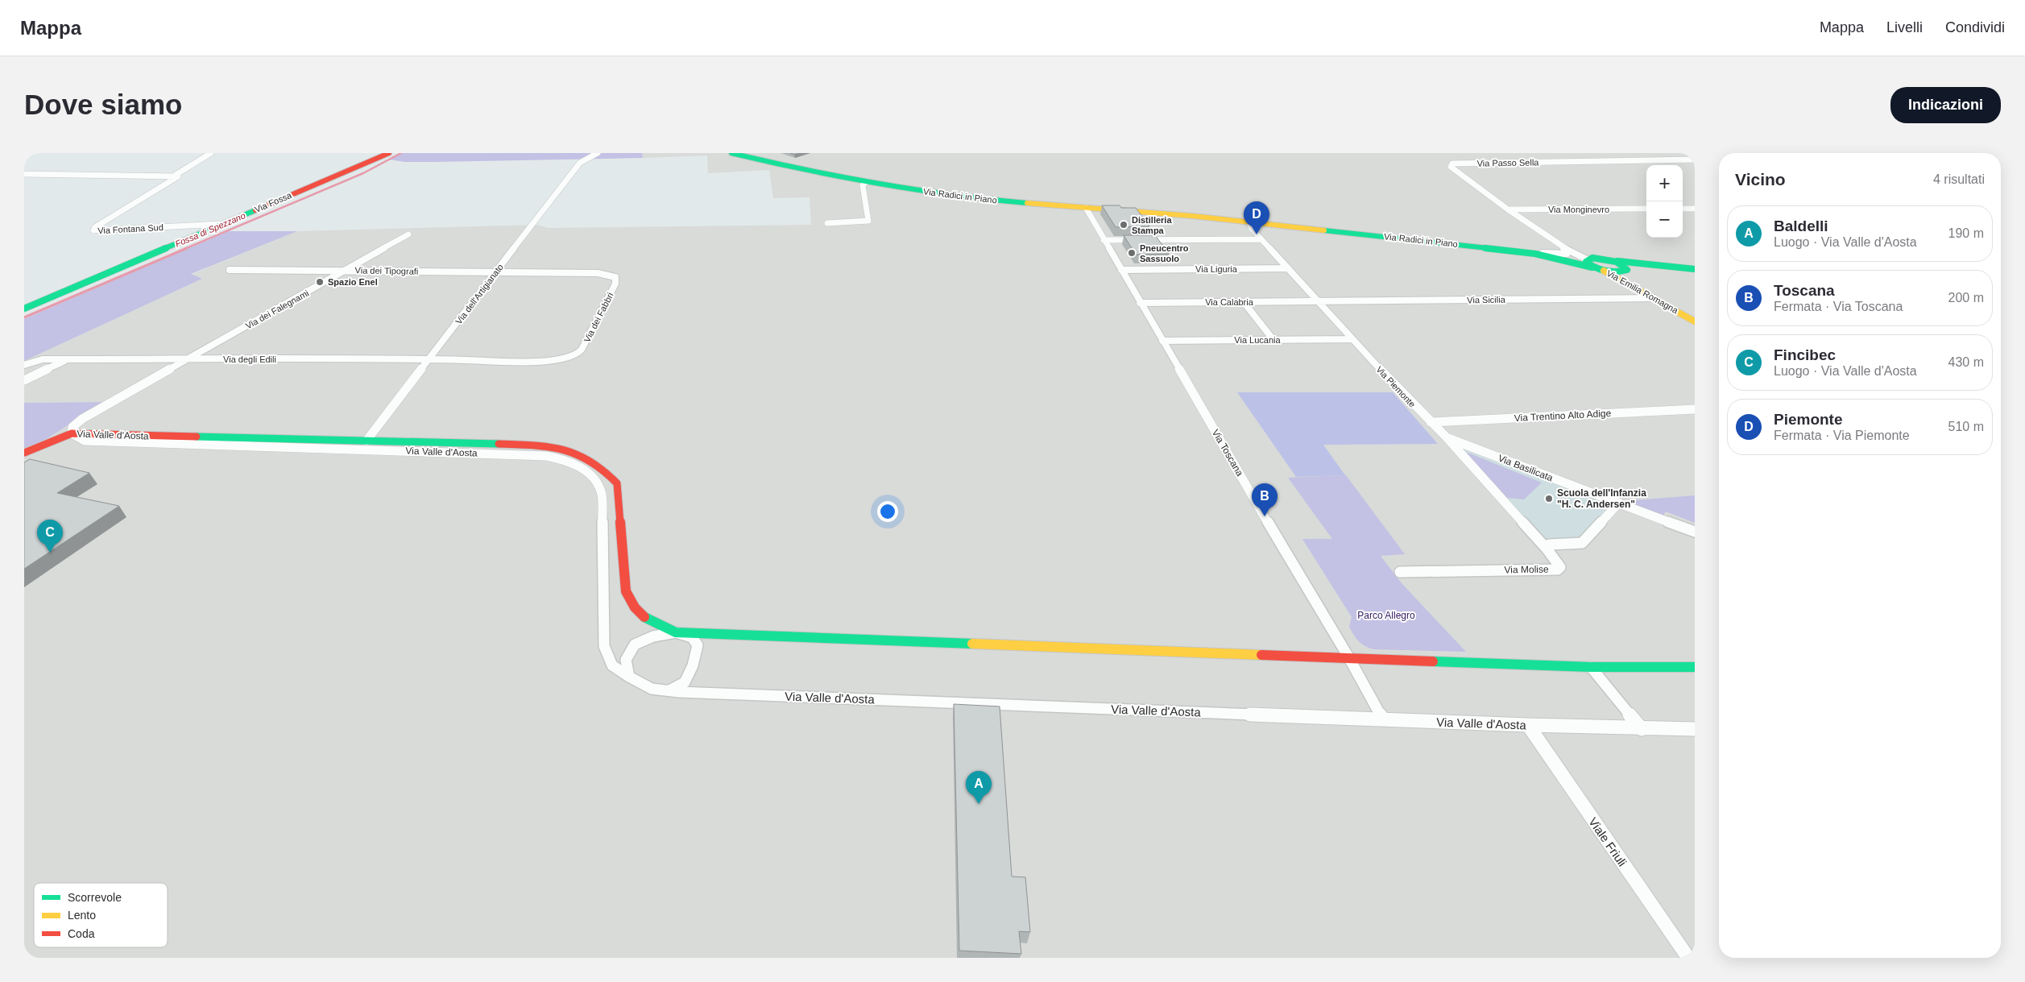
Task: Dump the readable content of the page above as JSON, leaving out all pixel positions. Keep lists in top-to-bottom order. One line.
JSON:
{"streets":{"street":["Via Passo Sella","Via Radici in Piano","Via Fossa","Via Monginevro","Via Fontana Sud","Via Liguria","Via dei Tipografi","Via Emilia Romagna","Via dell'Artigianato","Via Sicilia","Via Calabria","Via dei Falegnami","Via dei Fabbri","Via Lucania","Via degli Edili","Via Piemonte","Via Trentino Alto Adige","Via Valle d'Aosta","Via Toscana","Via Basilicata","Via Molise","Viale Friuli"]},"crossings":[["Via Passo Sella","Via Radici in Piano"],["Via Passo Sella","Via Monginevro"],["Via Radici in Piano","Via Toscana"],["Via Fossa","Via Fontana Sud"],["Via Liguria","Via Piemonte"],["Via Liguria","Via Toscana"],["Via dei Tipografi","Via dell'Artigianato"],["Via dei Tipografi","Via dei Falegnami"],["Via dei Tipografi","Via dei Fabbri"],["Via Emilia Romagna","Via Sicilia"],["Via dell'Artigianato","Via dei Fabbri"],["Via dell'Artigianato","Via degli Edili"],["Via dell'Artigianato","Via Valle d'Aosta"],["Via Sicilia","Via Calabria"],["Via Sicilia","Via Piemonte"],["Via Calabria","Via Piemonte"],["Via Calabria","Via Toscana"],["Via dei Falegnami","Via degli Edili"],["Via dei Falegnami","Via Valle d'Aosta"],["Via dei Fabbri","Via degli Edili"],["Via Lucania","Via Piemonte"],["Via Lucania","Via Toscana"],["Via degli Edili","Via Valle d'Aosta"],["Via Piemonte","Via Trentino Alto Adige"],["Via Piemonte","Via Basilicata"],["Via Piemonte","Via Molise"],["Via Valle d'Aosta","Via Toscana"],["Via Valle d'Aosta","Viale Friuli"],["Via Basilicata","Via Molise"]],"water":["Fossa di Spezzano"],"parks":["Parco Allegro"],"places":["Distilleria Stampa","Pneucentro Sassuolo","Spazio Enel","Scuola dell'Infanzia \"H. C. Andersen\""],"legend":["Scorrevole","Lento","Coda"],"page":{"header":"Mappa","nav":["Mappa","Livelli","Condividi"],"buttons":"Indicazioni","title":"Dove siamo","heading":["Vicino","4 risultati"],"map_buttons":["+","−"],"pins":["D","B","C","A"],"list":[{"mark":"A","name":"Baldelli","note":"Luogo · Via Valle d'Aosta","value":"190 m"},{"mark":"B","name":"Toscana","note":"Fermata · Via Toscana","value":"200 m"},{"mark":"C","name":"Fincibec","note":"Luogo · Via Valle d'Aosta","value":"430 m"},{"mark":"D","name":"Piemonte","note":"Fermata · Via Piemonte","value":"510 m"}]}}
